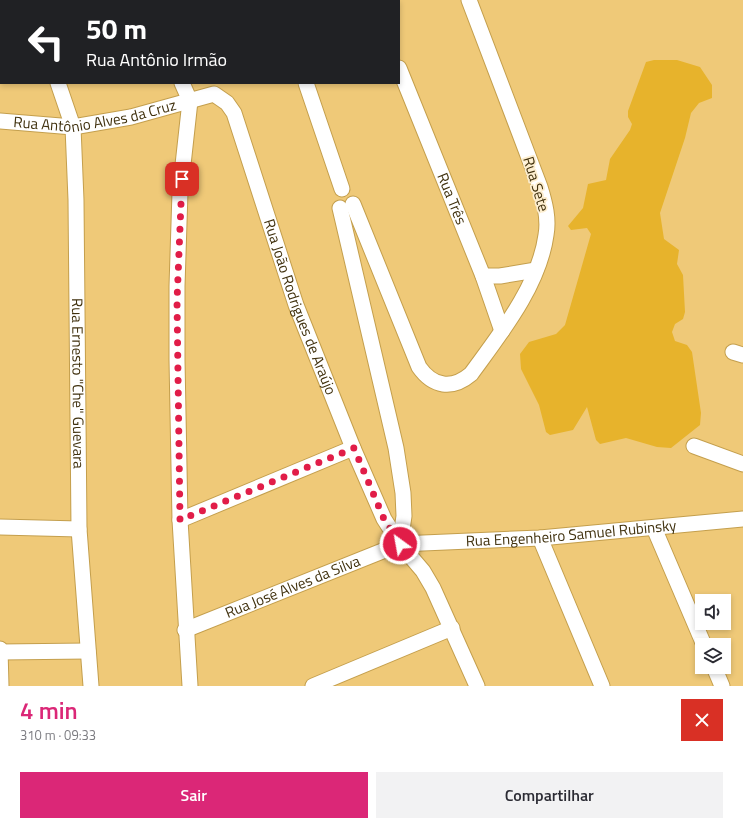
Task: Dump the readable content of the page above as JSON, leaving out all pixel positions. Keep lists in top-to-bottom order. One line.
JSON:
{"streets":{"street":["Rua Antônio Alves da Cruz","Rua Sete","Rua Três","Rua João Rodrigues de Araújo","Rua Ernesto \"Che\" Guevara","Rua Engenheiro Samuel Rubinsky","Rua José Alves da Silva"]},"crossings":[["Rua Antônio Alves da Cruz","Rua João Rodrigues de Araújo"],["Rua Antônio Alves da Cruz","Rua Ernesto \"Che\" Guevara"],["Rua Sete","Rua Três"],["Rua João Rodrigues de Araújo","Rua Engenheiro Samuel Rubinsky"],["Rua João Rodrigues de Araújo","Rua José Alves da Silva"],["Rua Engenheiro Samuel Rubinsky","Rua José Alves da Silva"]],"page":{"turn":["50 m","Rua Antônio Irmão"],"heading":["4 min","310 m · 09:33"],"buttons":["Sair","Compartilhar"]}}
